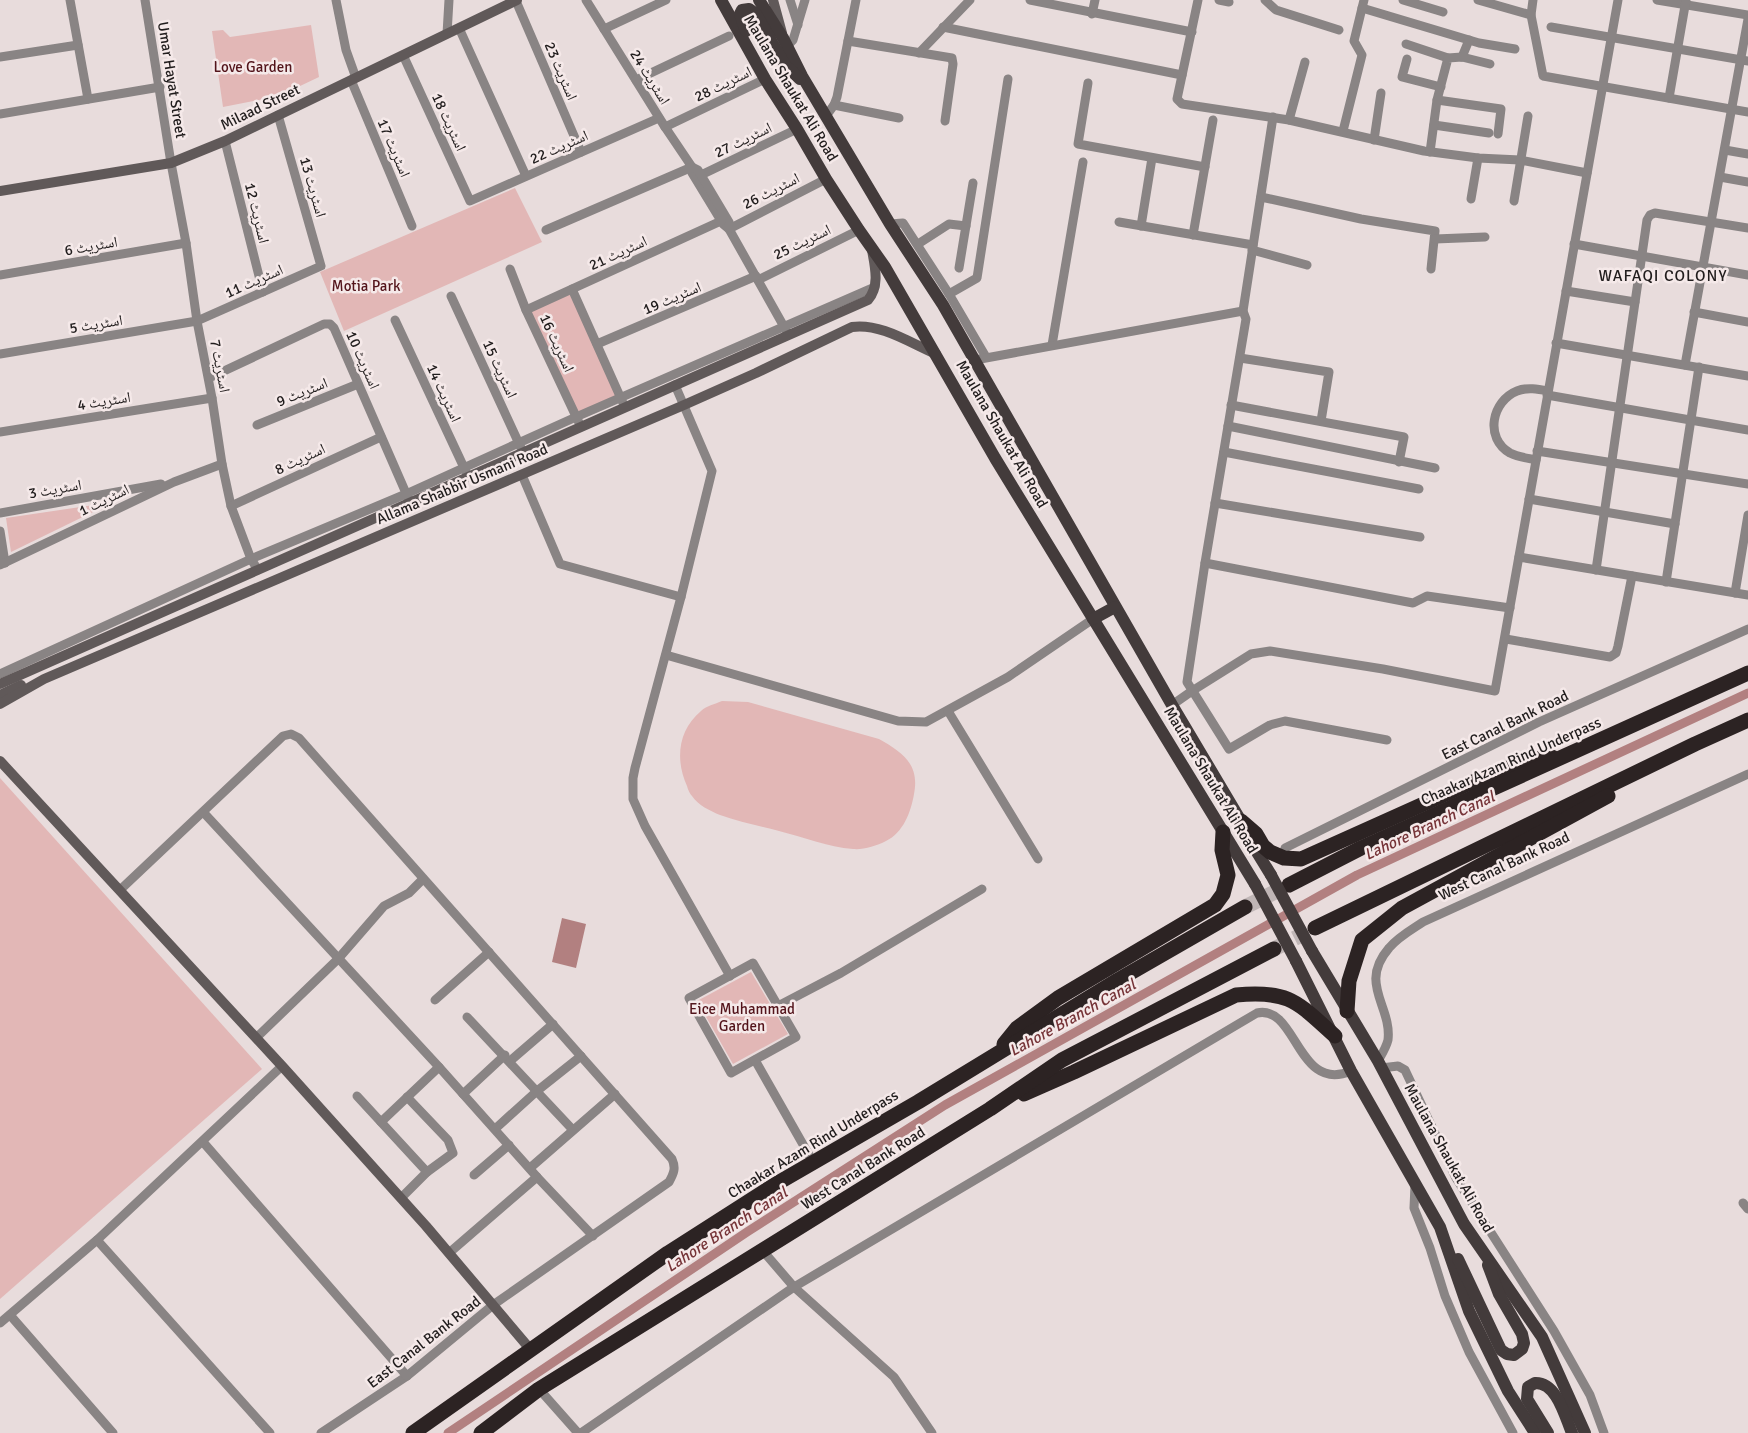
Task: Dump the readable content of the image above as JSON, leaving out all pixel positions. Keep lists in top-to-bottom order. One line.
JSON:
{"streets":{"highway":["Chaakar Azam Rind Underpass","West Canal Bank Road"],"main road":["Maulana Shaukat Ali Road","Milaad Street","Allama Shabbir Usmani Road"],"street":["اسٹریٹ 23","اسٹریٹ 24","Umar Hayat Street","اسٹریٹ 28","اسٹریٹ 18","اسٹریٹ 27","اسٹریٹ 22","اسٹریٹ 17","اسٹریٹ 13","اسٹریٹ 26","اسٹریٹ 12","اسٹریٹ 25","اسٹریٹ 6","اسٹریٹ 21","اسٹریٹ 11","اسٹریٹ 19","اسٹریٹ 5","اسٹریٹ 16","اسٹریٹ 10","اسٹریٹ 7","اسٹریٹ 15","اسٹریٹ 9","اسٹریٹ 14","اسٹریٹ 4","اسٹریٹ 8","اسٹریٹ 3","اسٹریٹ 1","East Canal Bank Road"]},"crossings":[["اسٹریٹ 23","Milaad Street"],["اسٹریٹ 23","اسٹریٹ 22"],["اسٹریٹ 24","اسٹریٹ 28"],["اسٹریٹ 24","اسٹریٹ 27"],["اسٹریٹ 24","اسٹریٹ 22"],["اسٹریٹ 24","اسٹریٹ 26"],["اسٹریٹ 24","اسٹریٹ 25"],["اسٹریٹ 24","اسٹریٹ 21"],["اسٹریٹ 24","اسٹریٹ 19"],["اسٹریٹ 24","Allama Shabbir Usmani Road"],["Umar Hayat Street","Milaad Street"],["Umar Hayat Street","اسٹریٹ 7"],["اسٹریٹ 28","Maulana Shaukat Ali Road"],["Maulana Shaukat Ali Road","اسٹریٹ 27"],["Maulana Shaukat Ali Road","اسٹریٹ 26"],["Maulana Shaukat Ali Road","اسٹریٹ 25"],["Maulana Shaukat Ali Road","Allama Shabbir Usmani Road"],["Maulana Shaukat Ali Road","West Canal Bank Road"],["Milaad Street","اسٹریٹ 18"],["Milaad Street","اسٹریٹ 17"],["Milaad Street","اسٹریٹ 13"],["Milaad Street","اسٹریٹ 12"],["Milaad Street","اسٹریٹ 7"],["اسٹریٹ 18","اسٹریٹ 22"],["اسٹریٹ 13","اسٹریٹ 11"],["اسٹریٹ 12","اسٹریٹ 11"],["اسٹریٹ 25","اسٹریٹ 19"],["اسٹریٹ 6","اسٹریٹ 7"],["اسٹریٹ 21","اسٹریٹ 16"],["اسٹریٹ 11","اسٹریٹ 5"],["اسٹریٹ 11","اسٹریٹ 7"],["اسٹریٹ 5","اسٹریٹ 7"],["اسٹریٹ 16","Allama Shabbir Usmani Road"],["اسٹریٹ 10","اسٹریٹ 7"],["اسٹریٹ 10","اسٹریٹ 9"],["اسٹریٹ 10","اسٹریٹ 8"],["اسٹریٹ 10","Allama Shabbir Usmani Road"],["اسٹریٹ 7","اسٹریٹ 4"],["اسٹریٹ 7","اسٹریٹ 8"],["اسٹریٹ 7","Allama Shabbir Usmani Road"],["اسٹریٹ 7","اسٹریٹ 1"],["اسٹریٹ 15","Allama Shabbir Usmani Road"],["اسٹریٹ 14","Allama Shabbir Usmani Road"],["اسٹریٹ 3","اسٹریٹ 1"]],"districts":["WAFAQI COLONY"],"water":["Lahore Branch Canal"],"parks":["Love Garden","Motia Park","Eice Muhammad Garden"]}
